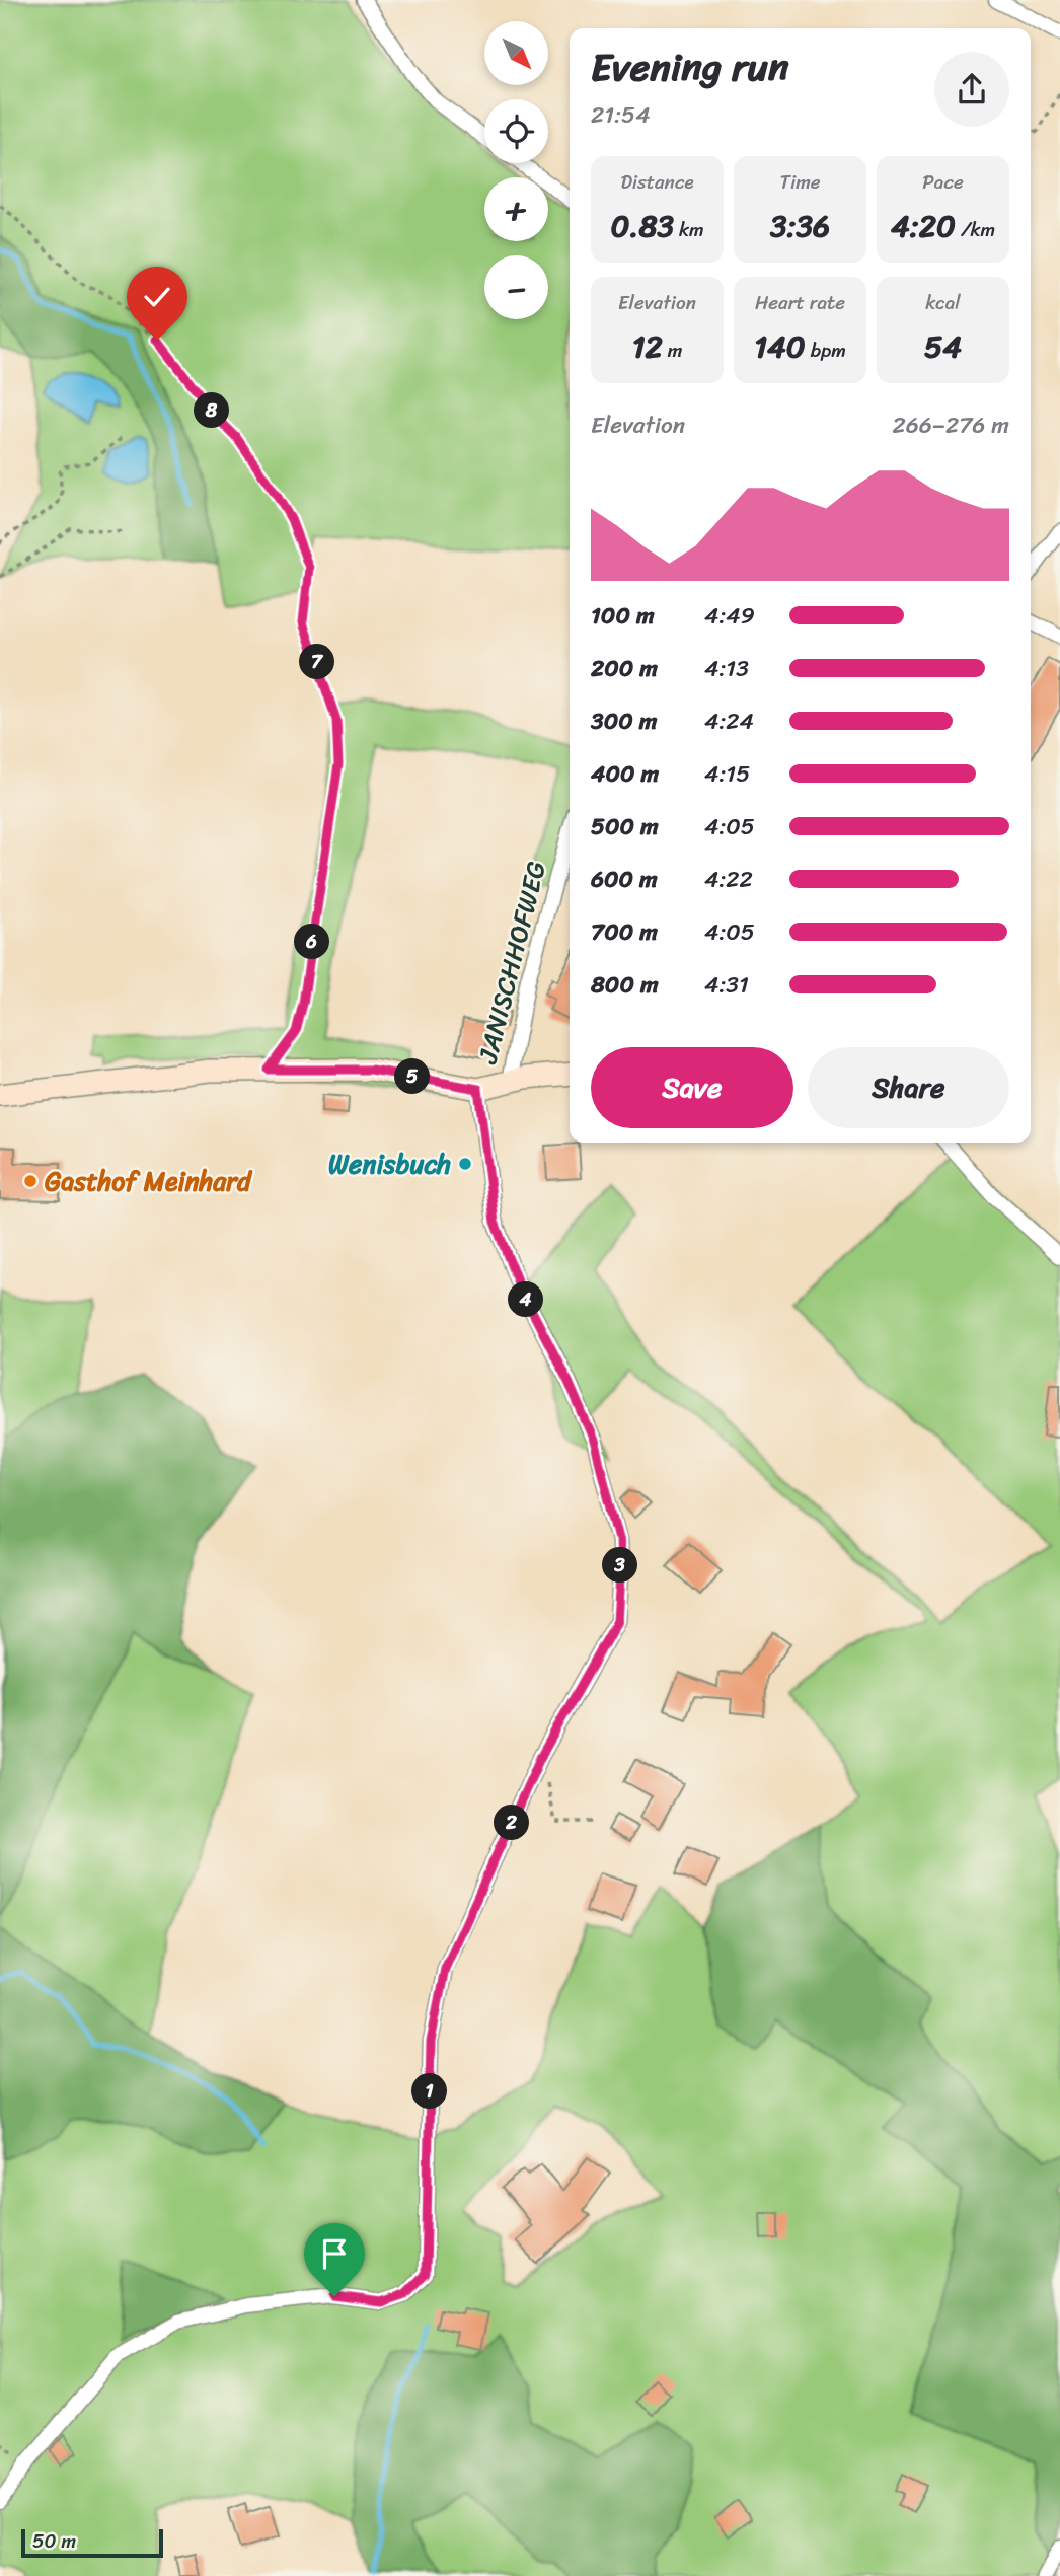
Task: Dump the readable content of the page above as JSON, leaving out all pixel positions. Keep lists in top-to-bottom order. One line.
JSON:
{"streets":{"street":["JANISCHHOFWEG"]},"places":["Wenisbuch","Gasthof Meinhard"],"scale_bar":"50 m","north":"bottom right","page":{"map_buttons":["+","−"],"heading":["Evening run","21:54"],"stats":[["Distance","0.83 km"],["Time","3:36"],["Pace","4:20 /km"],["Elevation","12 m"],["Heart rate","140 bpm"],["kcal","54"]],"chart":["Elevation","266–276 m"],"pins":["8","7","6","5","4","3","2","1"],"list":[{"name":"100 m","note":"4:49"},{"name":"200 m","note":"4:13"},{"name":"300 m","note":"4:24"},{"name":"400 m","note":"4:15"},{"name":"500 m","note":"4:05"},{"name":"600 m","note":"4:22"},{"name":"700 m","note":"4:05"},{"name":"800 m","note":"4:31"}],"buttons":["Save","Share"],"scale":"50 m"}}
